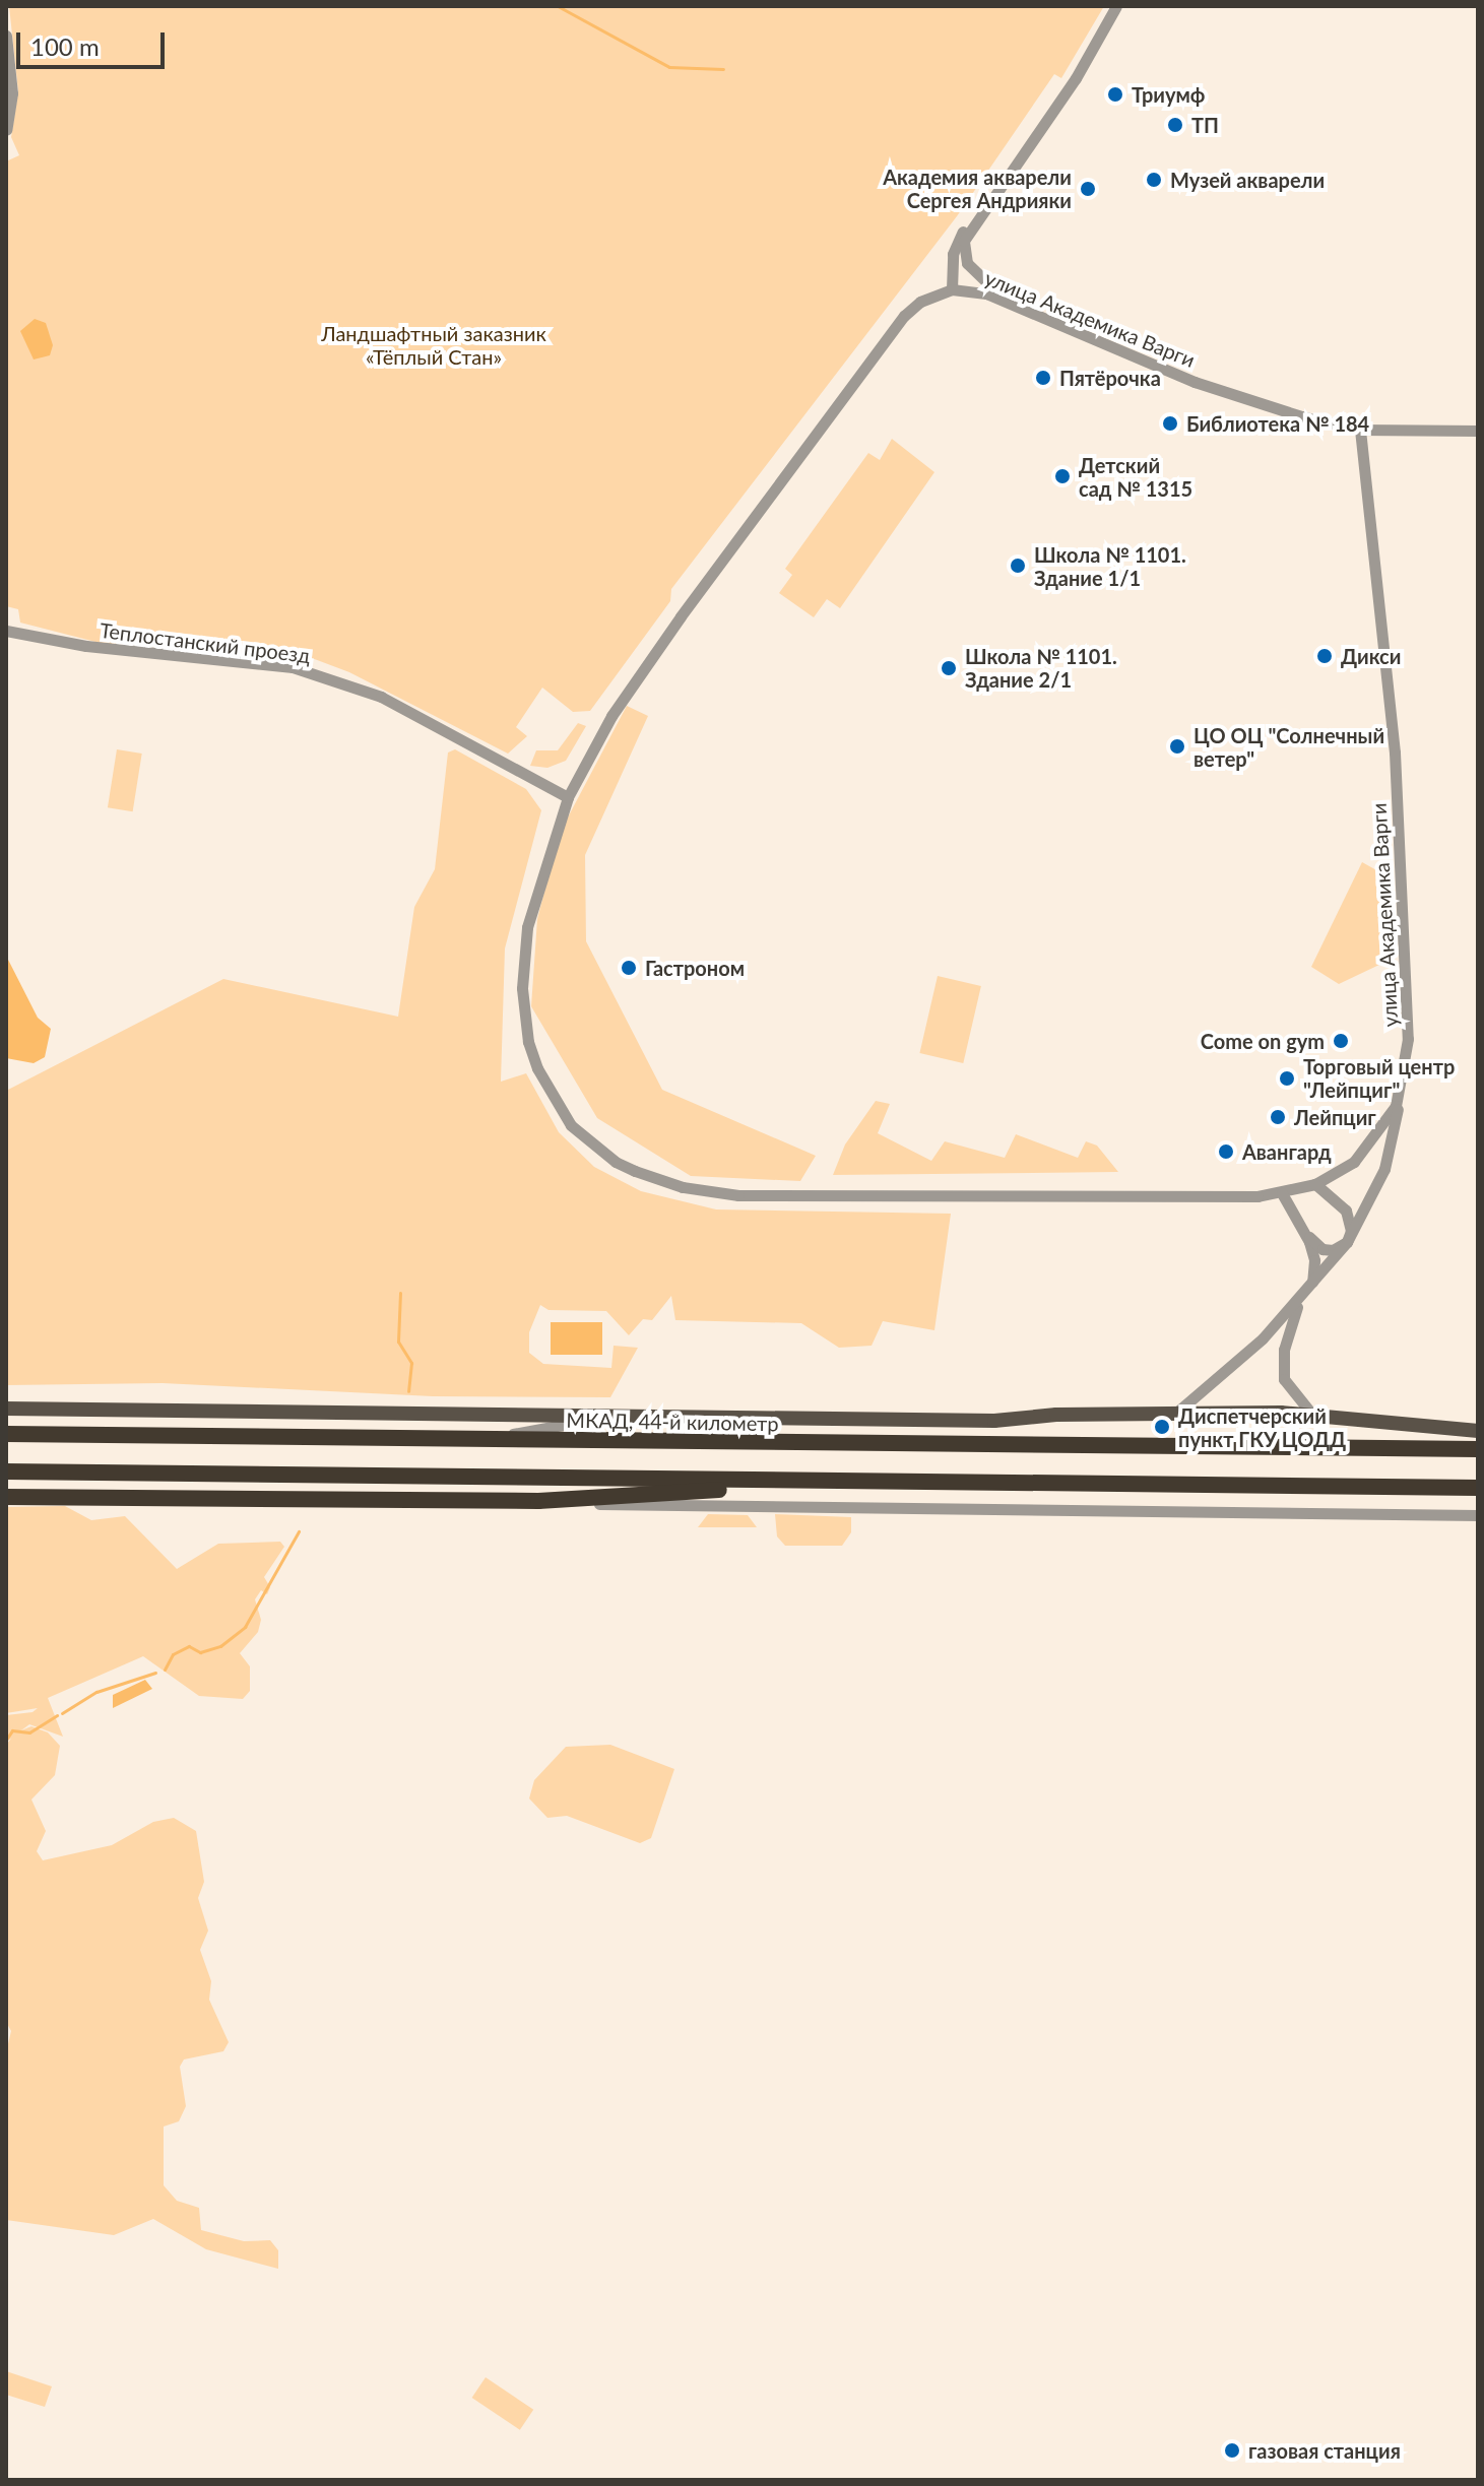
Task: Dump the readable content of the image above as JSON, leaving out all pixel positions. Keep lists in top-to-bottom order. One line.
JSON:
{"streets":{"highway":["МКАД, 44-й километр"],"street":["улица Академика Варги","Теплостанский проезд"]},"crossings":[["улица Академика Варги","Теплостанский проезд"]],"parks":["Ландшафтный заказник «Тёплый Стан»"],"places":["Триумф","ТП","Музей акварели","Академия акварели Сергея Андрияки","Пятёрочка","Библиотека № 184","Детский сад № 1315","Школа № 1101. Здание 1/1","Дикси","Школа № 1101. Здание 2/1","ЦО ОЦ \"Солнечный ветер\"","Гастроном","Come on gym","Торговый центр \"Лейпциг\"","Лейпциг","Авангард","Диспетчерский пункт ГКУ ЦОДД","газовая станция"],"scale_bar":"100 m"}
